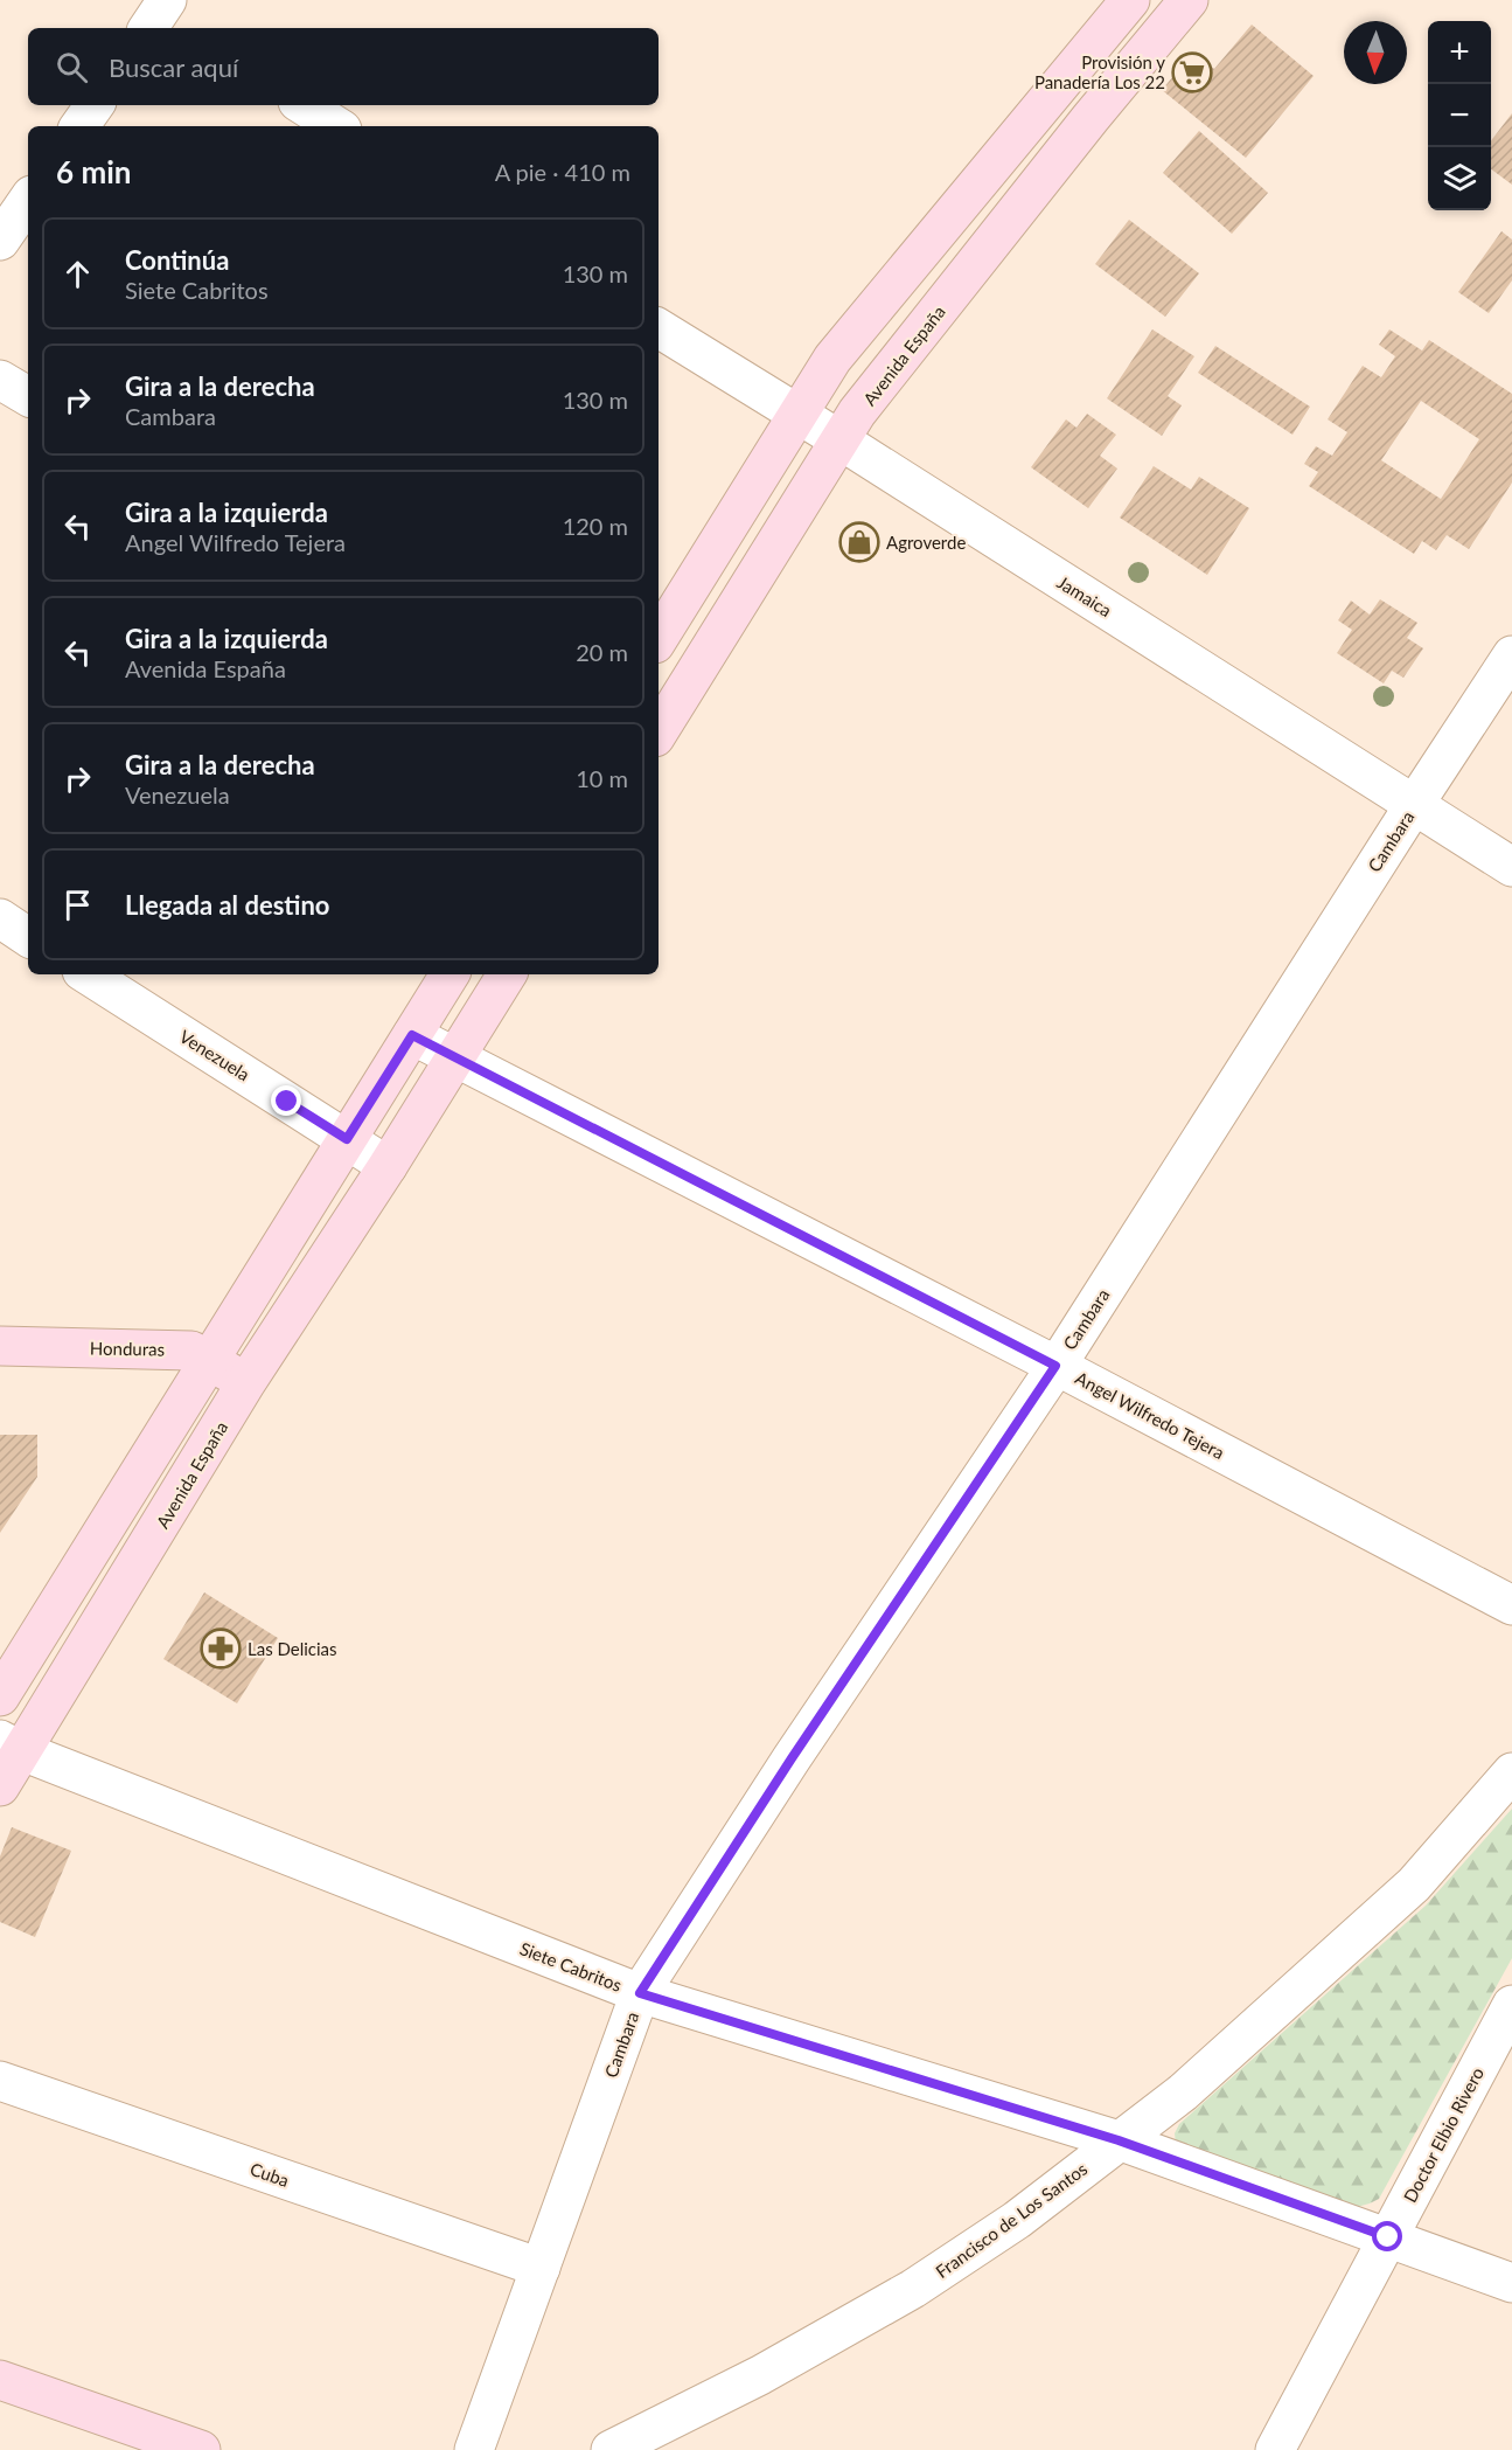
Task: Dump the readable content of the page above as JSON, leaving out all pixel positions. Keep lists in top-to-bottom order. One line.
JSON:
{"streets":{"main road":["Avenida España","Honduras"],"street":["Jamaica","Cambara","Venezuela","Angel Wilfredo Tejera","Siete Cabritos","Doctor Elbio Rivero","Cuba","Francisco de Los Santos"]},"crossings":[["Avenida España","Jamaica"],["Avenida España","Honduras"],["Avenida España","Angel Wilfredo Tejera"],["Avenida España","Siete Cabritos"],["Jamaica","Cambara"],["Cambara","Angel Wilfredo Tejera"],["Cambara","Siete Cabritos"],["Cambara","Cuba"],["Siete Cabritos","Doctor Elbio Rivero"],["Siete Cabritos","Francisco de Los Santos"]],"places":{"supermarket":["Provisión y Panadería Los 22"],"shop":["Agroverde"],"pharmacy":["Las Delicias"]},"north":"bottom","page":{"map_buttons":["+","−"],"search":"Buscar aquí","heading":["6 min","A pie · 410 m"],"list":[["Continúa","Siete Cabritos","130 m"],["Gira a la derecha","Cambara","130 m"],["Gira a la izquierda","Angel Wilfredo Tejera","120 m"],["Gira a la izquierda","Avenida España","20 m"],["Gira a la derecha","Venezuela","10 m"],"Llegada al destino"]}}
